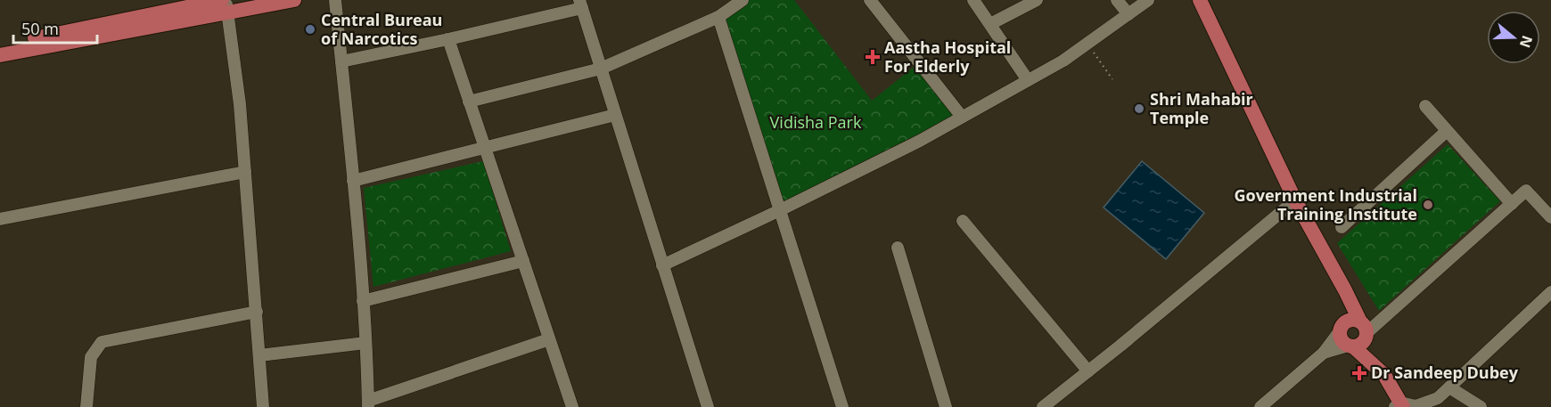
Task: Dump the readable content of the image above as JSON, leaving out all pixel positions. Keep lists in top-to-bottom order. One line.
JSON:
{"parks":["Vidisha Park"],"places":{"other":["Central Bureau of Narcotics","Shri Mahabir Temple","Government Industrial Training Institute"],"health":["Aastha Hospital For Elderly","Dr Sandeep Dubey"]},"scale_bar":"50 m","north":"right"}
